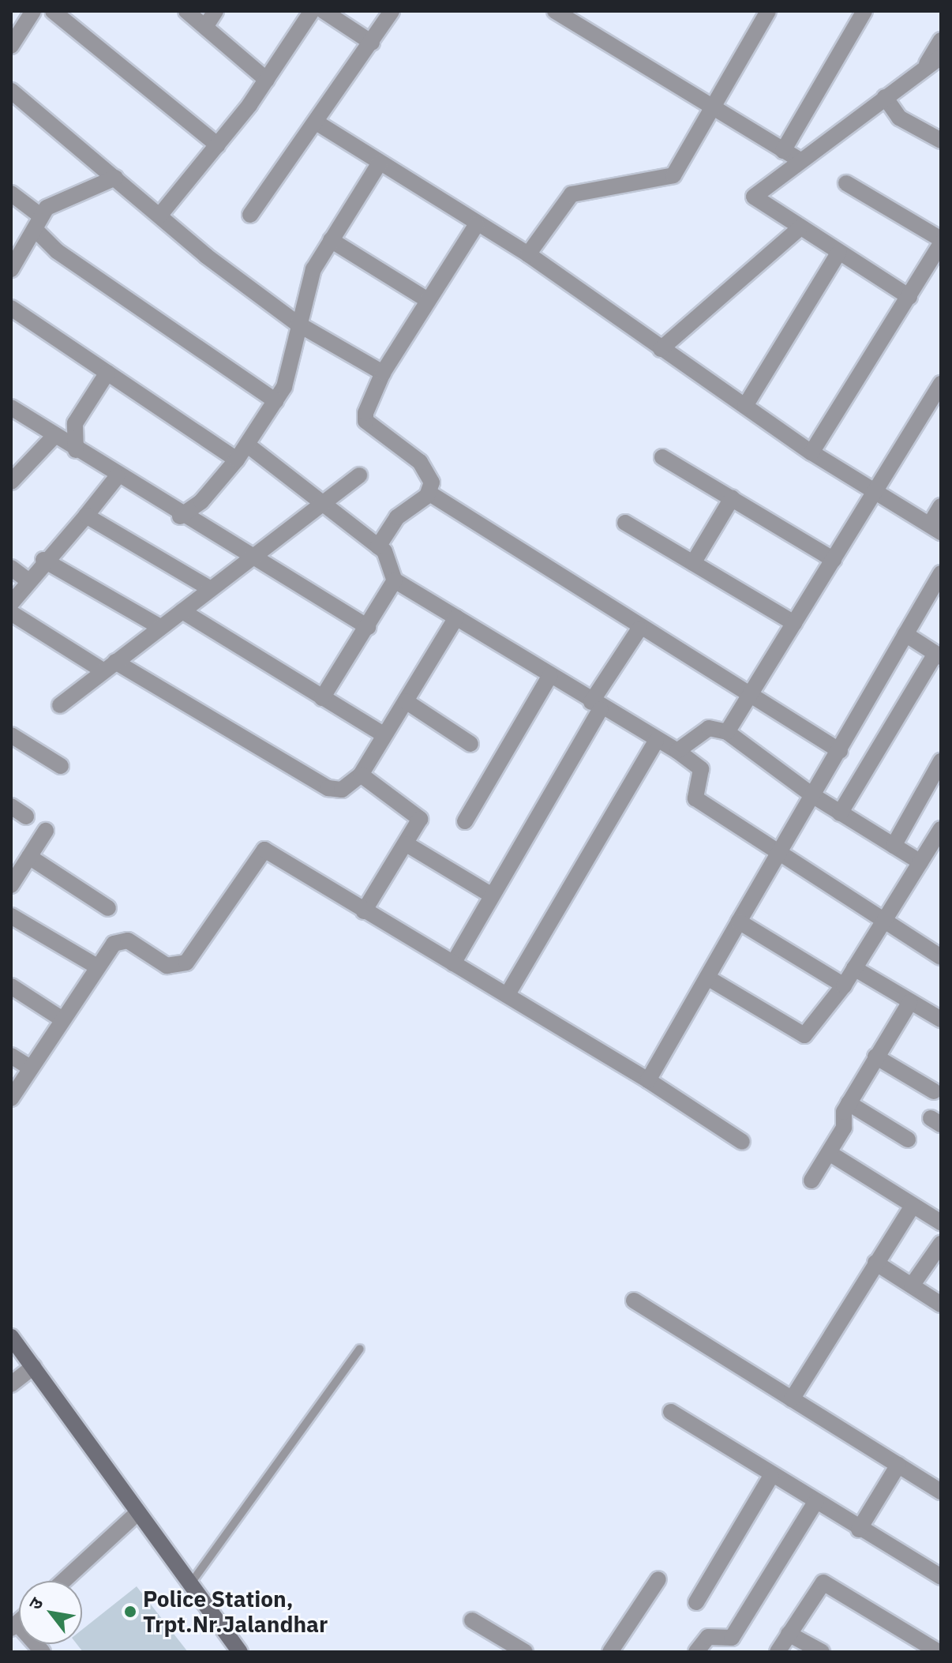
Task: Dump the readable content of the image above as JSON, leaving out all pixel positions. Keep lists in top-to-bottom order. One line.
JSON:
{"places":["Police Station, Trpt.Nr.Jalandhar"],"north":"top left"}
